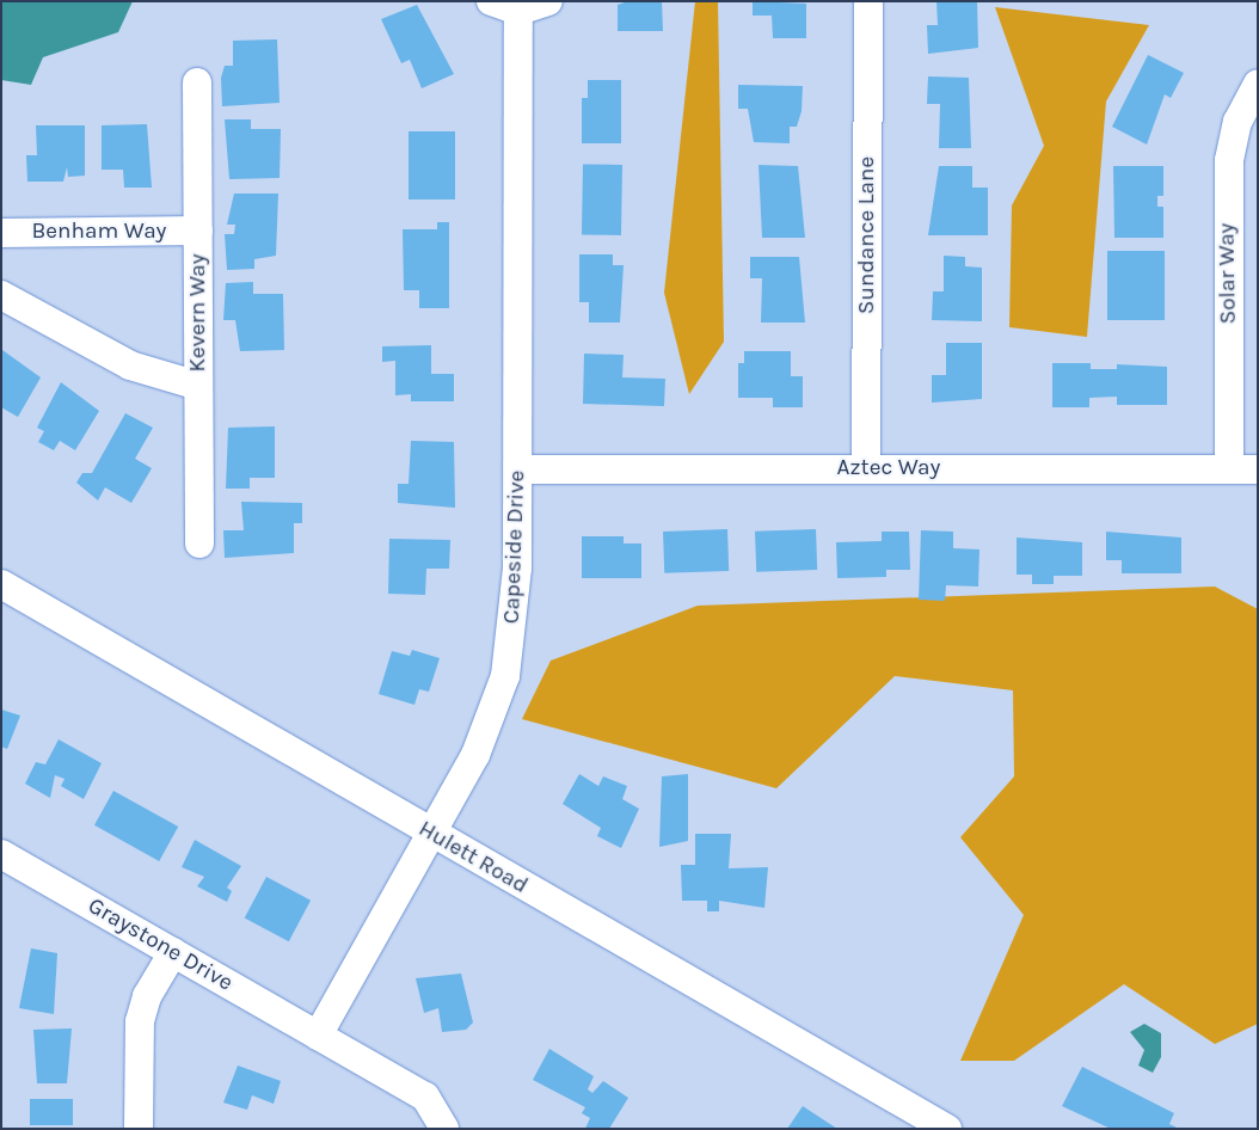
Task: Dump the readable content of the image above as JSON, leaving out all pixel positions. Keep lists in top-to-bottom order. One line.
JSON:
{"streets":{"street":["Benham Way","Sundance Lane","Solar Way","Kevern Way","Aztec Way","Capeside Drive","Hulett Road","Graystone Drive"]},"crossings":[["Benham Way","Kevern Way"],["Sundance Lane","Aztec Way"],["Solar Way","Aztec Way"],["Aztec Way","Capeside Drive"],["Capeside Drive","Hulett Road"],["Capeside Drive","Graystone Drive"]]}
